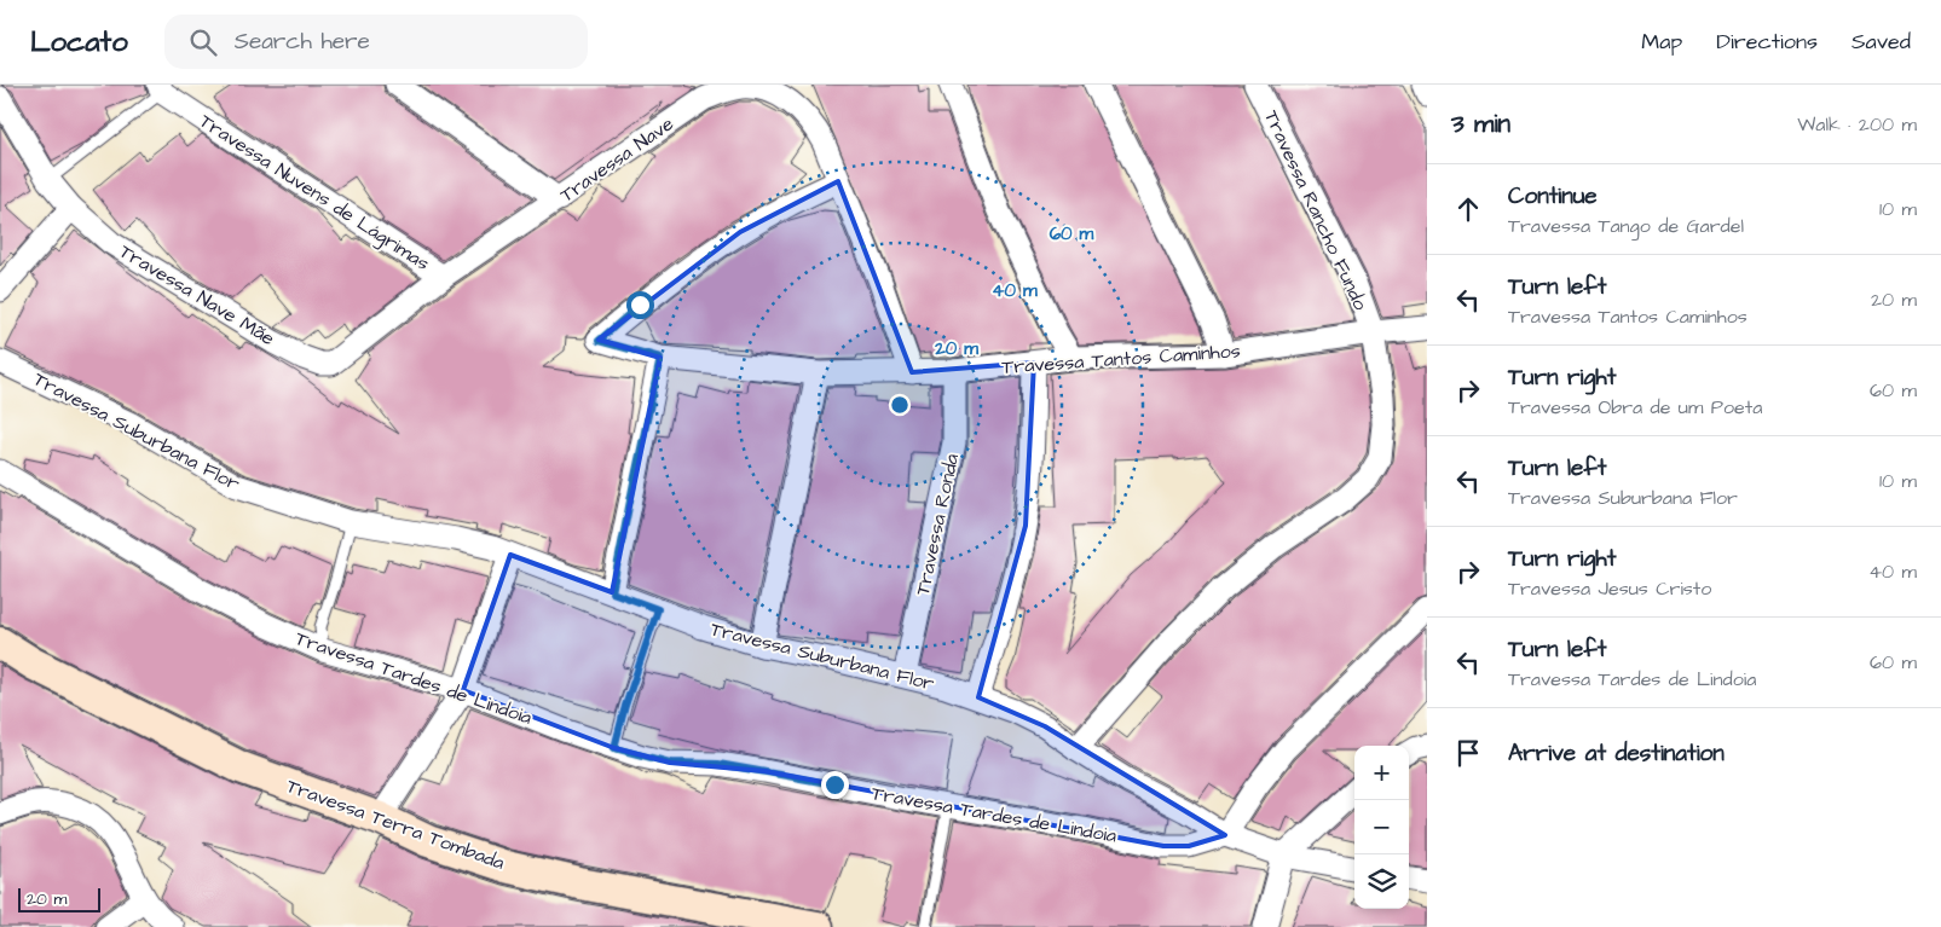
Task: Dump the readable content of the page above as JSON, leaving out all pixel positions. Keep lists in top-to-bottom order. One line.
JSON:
{"streets":{"street":["Travessa Nave","Travessa Nuvens de Lágrimas","Travessa Rancho Fundo","Travessa Nave Mãe","Travessa Tantos Caminhos","Travessa Suburbana Flor","Travessa Ronda","Travessa Tardes de Lindoia","Travessa Terra Tombada"]},"crossings":[["Travessa Nave","Travessa Nuvens de Lágrimas"],["Travessa Nave","Travessa Nave Mãe"],["Travessa Nave","Travessa Tantos Caminhos"],["Travessa Rancho Fundo","Travessa Tantos Caminhos"],["Travessa Rancho Fundo","Travessa Suburbana Flor"],["Travessa Tantos Caminhos","Travessa Ronda"],["Travessa Suburbana Flor","Travessa Ronda"],["Travessa Suburbana Flor","Travessa Tardes de Lindoia"]],"scale_bar":"20 m","page":{"header":"Locato","search":"Search here","nav":["Map","Directions","Saved"],"heading":["3 min","Walk · 200 m"],"list":[["Continue","Travessa Tango de Gardel","10 m"],["Turn left","Travessa Tantos Caminhos","20 m"],["Turn right","Travessa Obra de um Poeta","60 m"],["Turn left","Travessa Suburbana Flor","10 m"],["Turn right","Travessa Jesus Cristo","40 m"],["Turn left","Travessa Tardes de Lindoia","60 m"],"Arrive at destination"],"map_buttons":["+","−"],"scale":"20 m"},"rings":["60 m","40 m","20 m"]}
